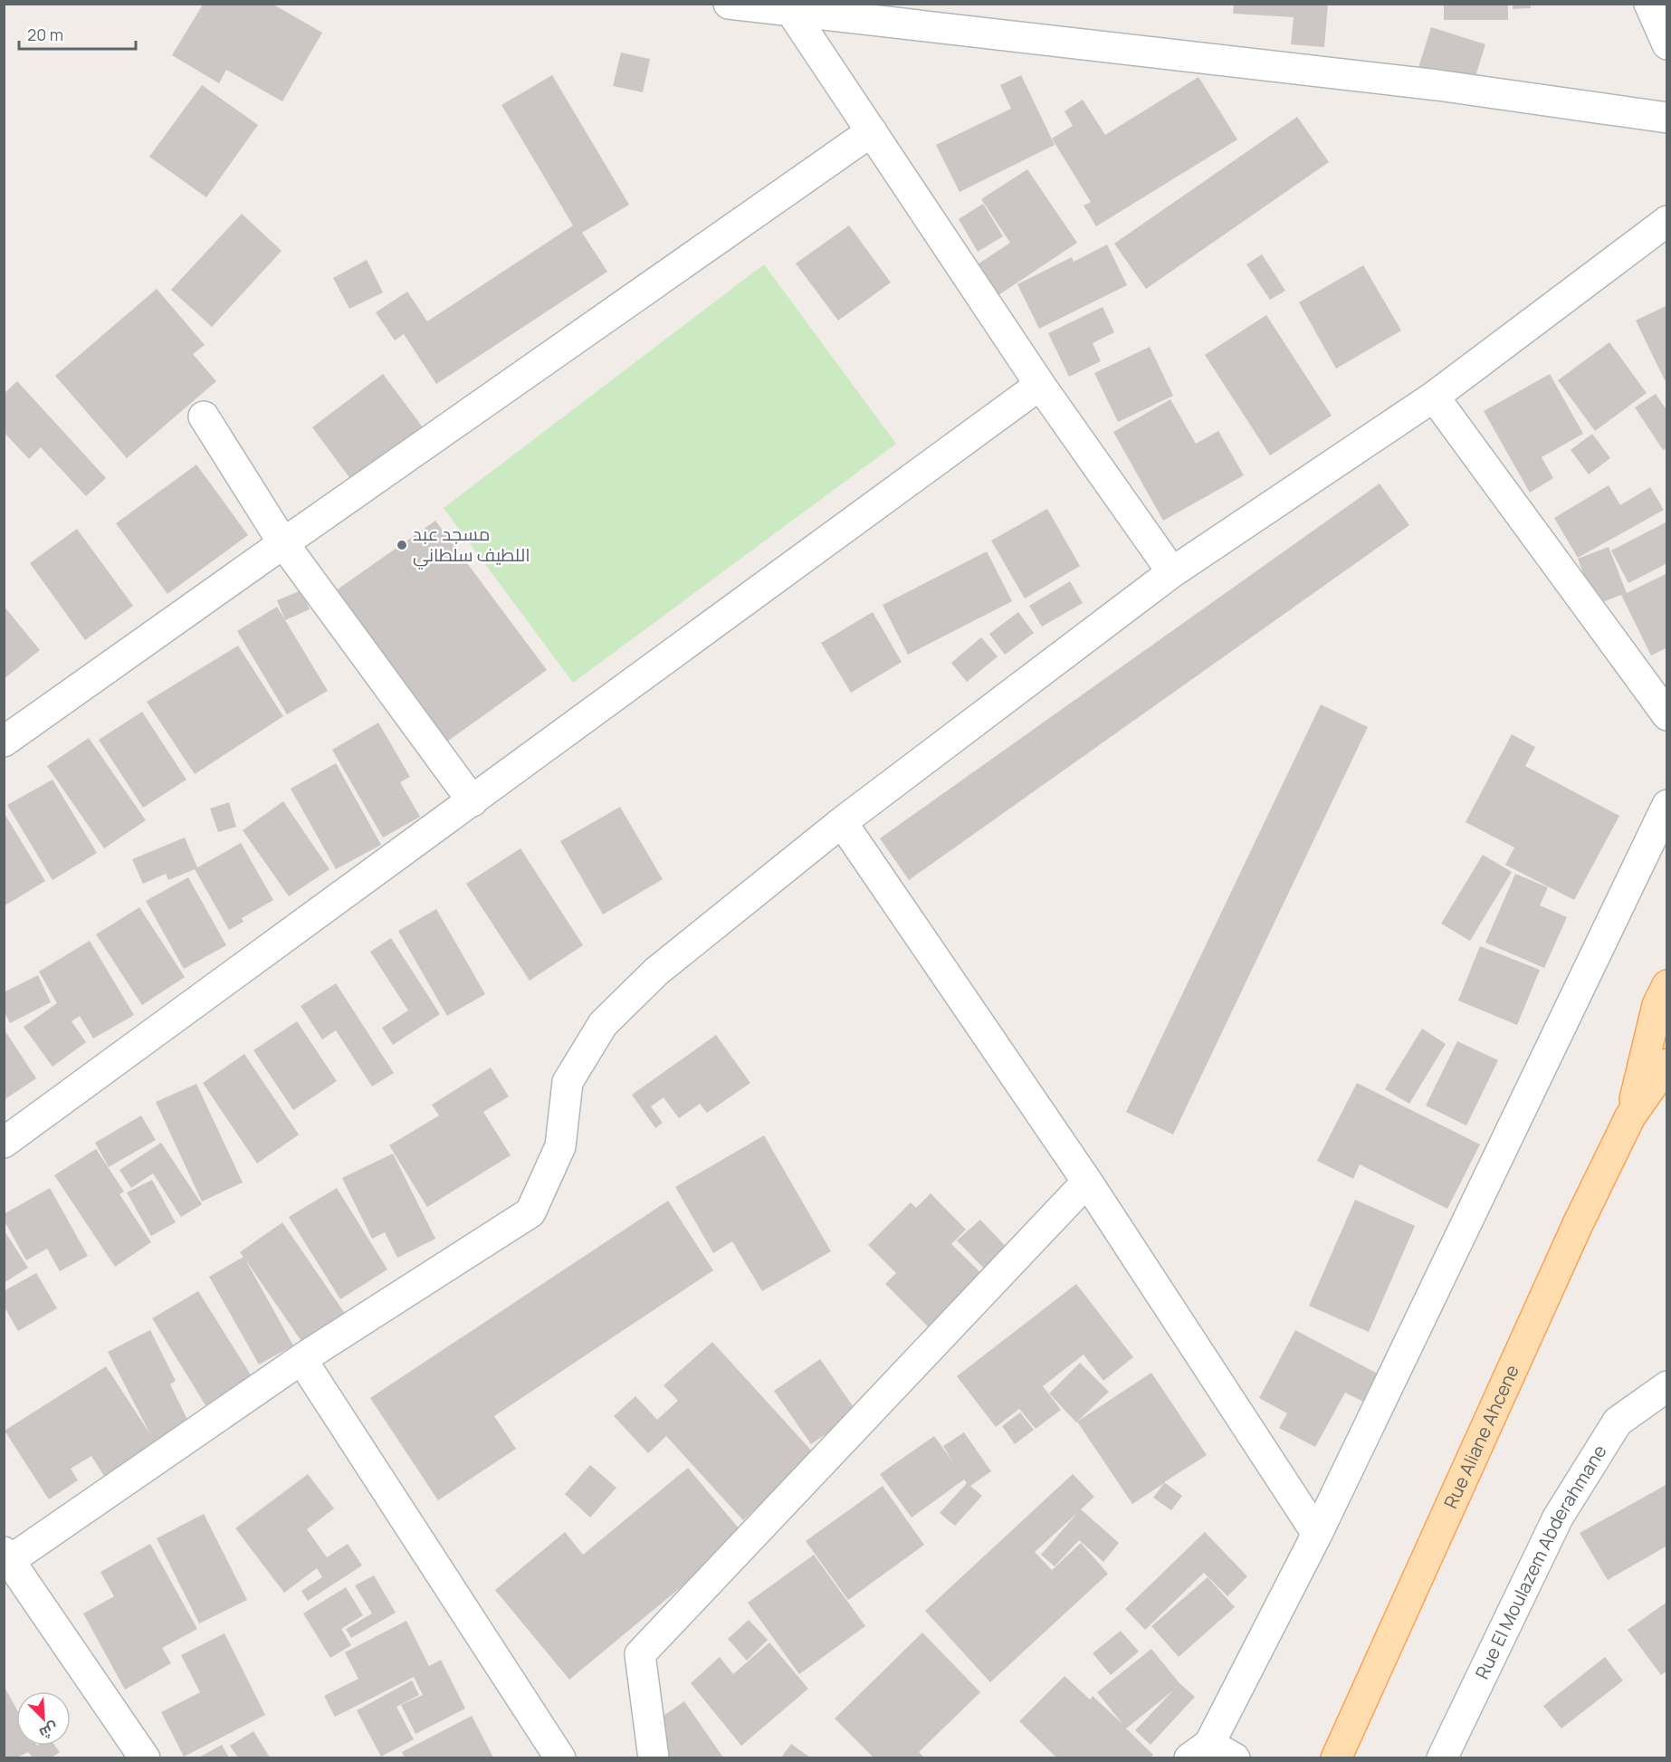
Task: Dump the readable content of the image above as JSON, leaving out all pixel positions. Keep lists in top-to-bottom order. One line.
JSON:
{"streets":{"main road":["Rue Aliane Ahcene"],"street":["Rue El Moulazem Abderahmane"]},"places":["مسجد عبد اللطيف سلطاني"],"scale_bar":"20 m","north":"bottom right"}
